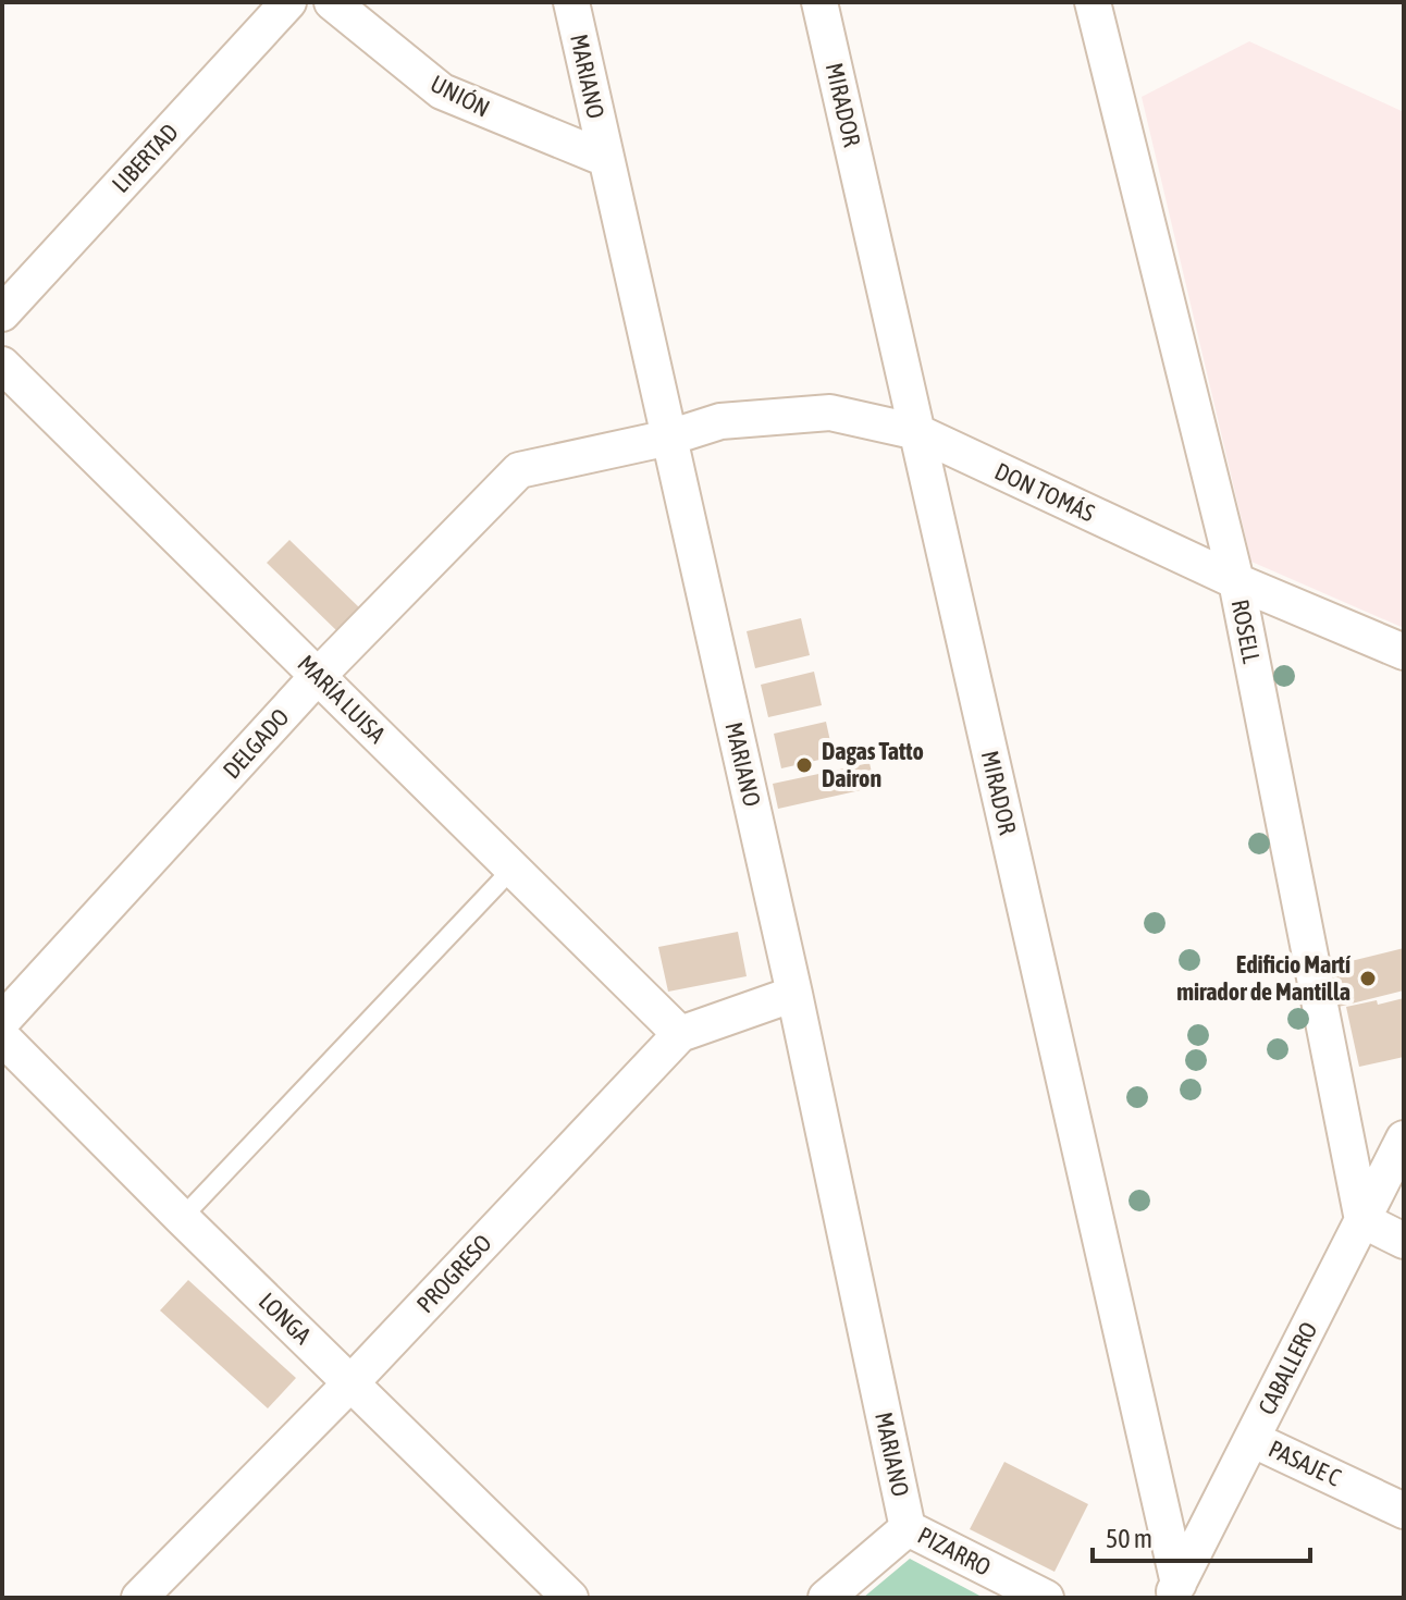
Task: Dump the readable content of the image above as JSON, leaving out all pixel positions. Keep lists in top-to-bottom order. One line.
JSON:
{"streets":{"street":["MARIANO","UNIÓN","MIRADOR","LIBERTAD","DON TOMÁS","ROSELL","MARÍA LUISA","DELGADO","PROGRESO","LONGA","CABALLERO","PASAJE C","PIZARRO"]},"crossings":[["MARIANO","UNIÓN"],["MARIANO","DON TOMÁS"],["MARIANO","DELGADO"],["MARIANO","PROGRESO"],["MARIANO","PIZARRO"],["MIRADOR","DON TOMÁS"],["MIRADOR","CABALLERO"],["DON TOMÁS","ROSELL"],["DON TOMÁS","DELGADO"],["ROSELL","CABALLERO"],["MARÍA LUISA","DELGADO"],["MARÍA LUISA","PROGRESO"],["PROGRESO","LONGA"],["CABALLERO","PASAJE C"]],"places":["Dagas Tatto Dairon","Edificio Martí mirador de Mantilla"],"scale_bar":"50 m"}
